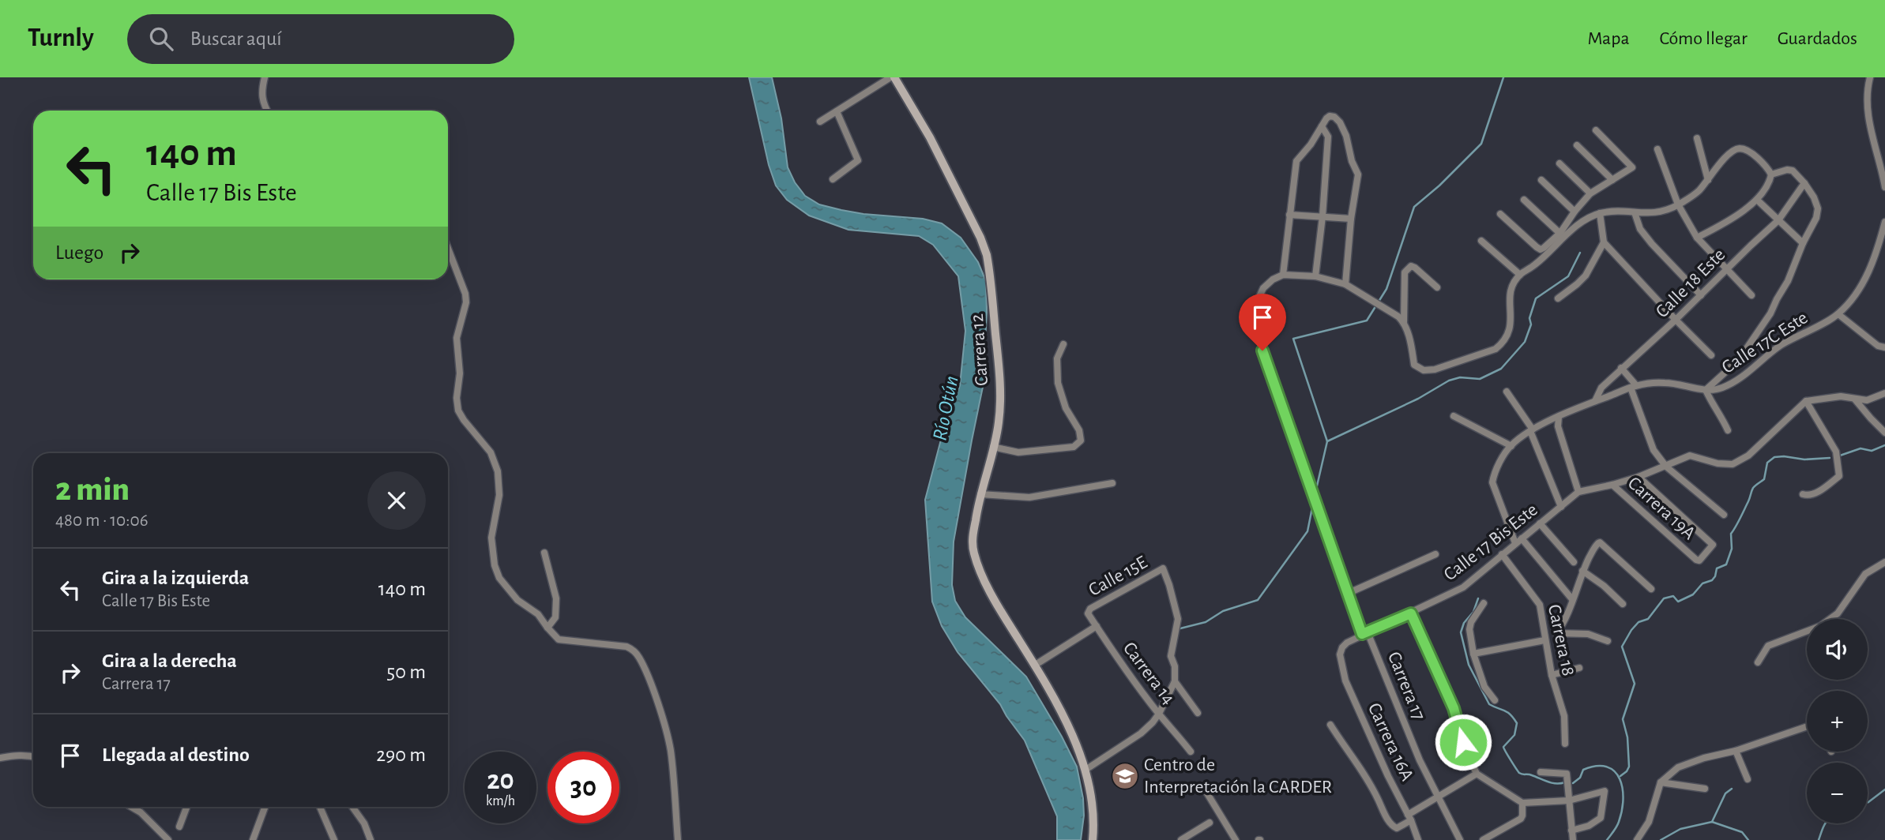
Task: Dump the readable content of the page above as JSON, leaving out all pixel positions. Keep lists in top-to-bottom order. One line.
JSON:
{"streets":{"street":["Calle 18 Este","Calle 17C Este","Carrera 12","Carrera 19A","Calle 17 Bis Este","Calle 15E","Carrera 18","Carrera 14","Carrera 17","Carrera 16A"]},"crossings":[["Carrera 19A","Calle 17 Bis Este"],["Calle 17 Bis Este","Carrera 18"],["Calle 17 Bis Este","Carrera 17"],["Calle 17 Bis Este","Carrera 16A"],["Calle 15E","Carrera 14"]],"water":["Río Otún"],"places":{"school or university":["Centro de Interpretación la CARDER"]},"page":{"header":"Turnly","search":"Buscar aquí","nav":["Mapa","Cómo llegar","Guardados"],"turn":["140 m","Calle 17 Bis Este"],"then":"Luego","heading":["2 min","480 m · 10:06"],"list":[{"name":"Gira a la izquierda","note":"Calle 17 Bis Este","value":"140 m"},{"name":"Gira a la derecha","note":"Carrera 17","value":"50 m"},{"name":"Llegada al destino","value":"290 m"}],"map_buttons":["+","−"],"speed":"20 km/h","limit":"30"}}
